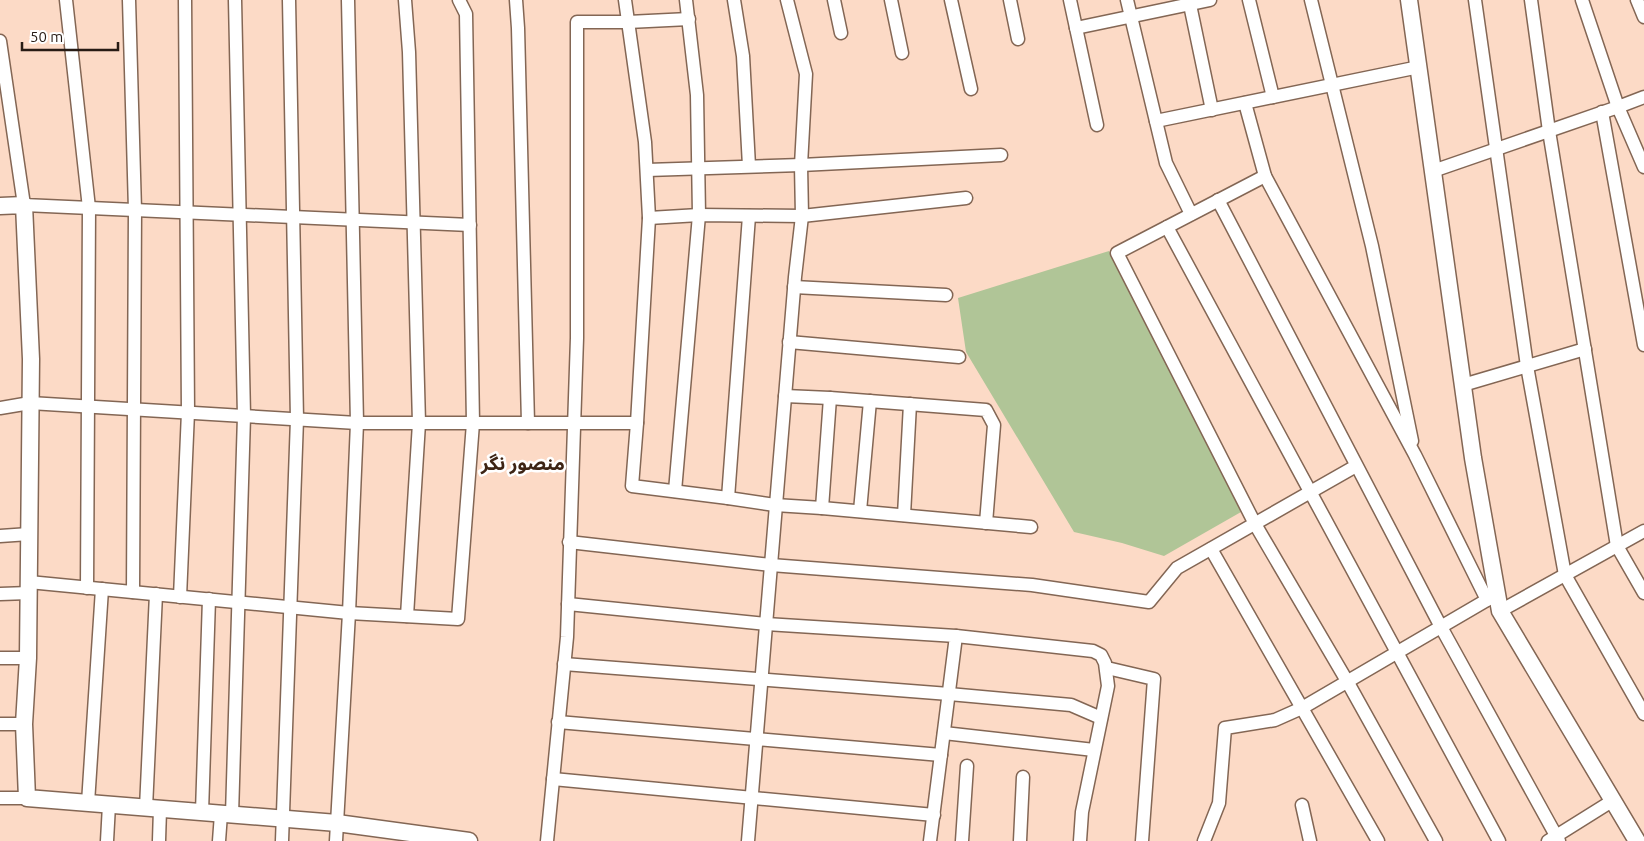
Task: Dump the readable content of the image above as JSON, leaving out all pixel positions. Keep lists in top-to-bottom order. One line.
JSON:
{"districts":["منصور نگر"],"scale_bar":"50 m"}
